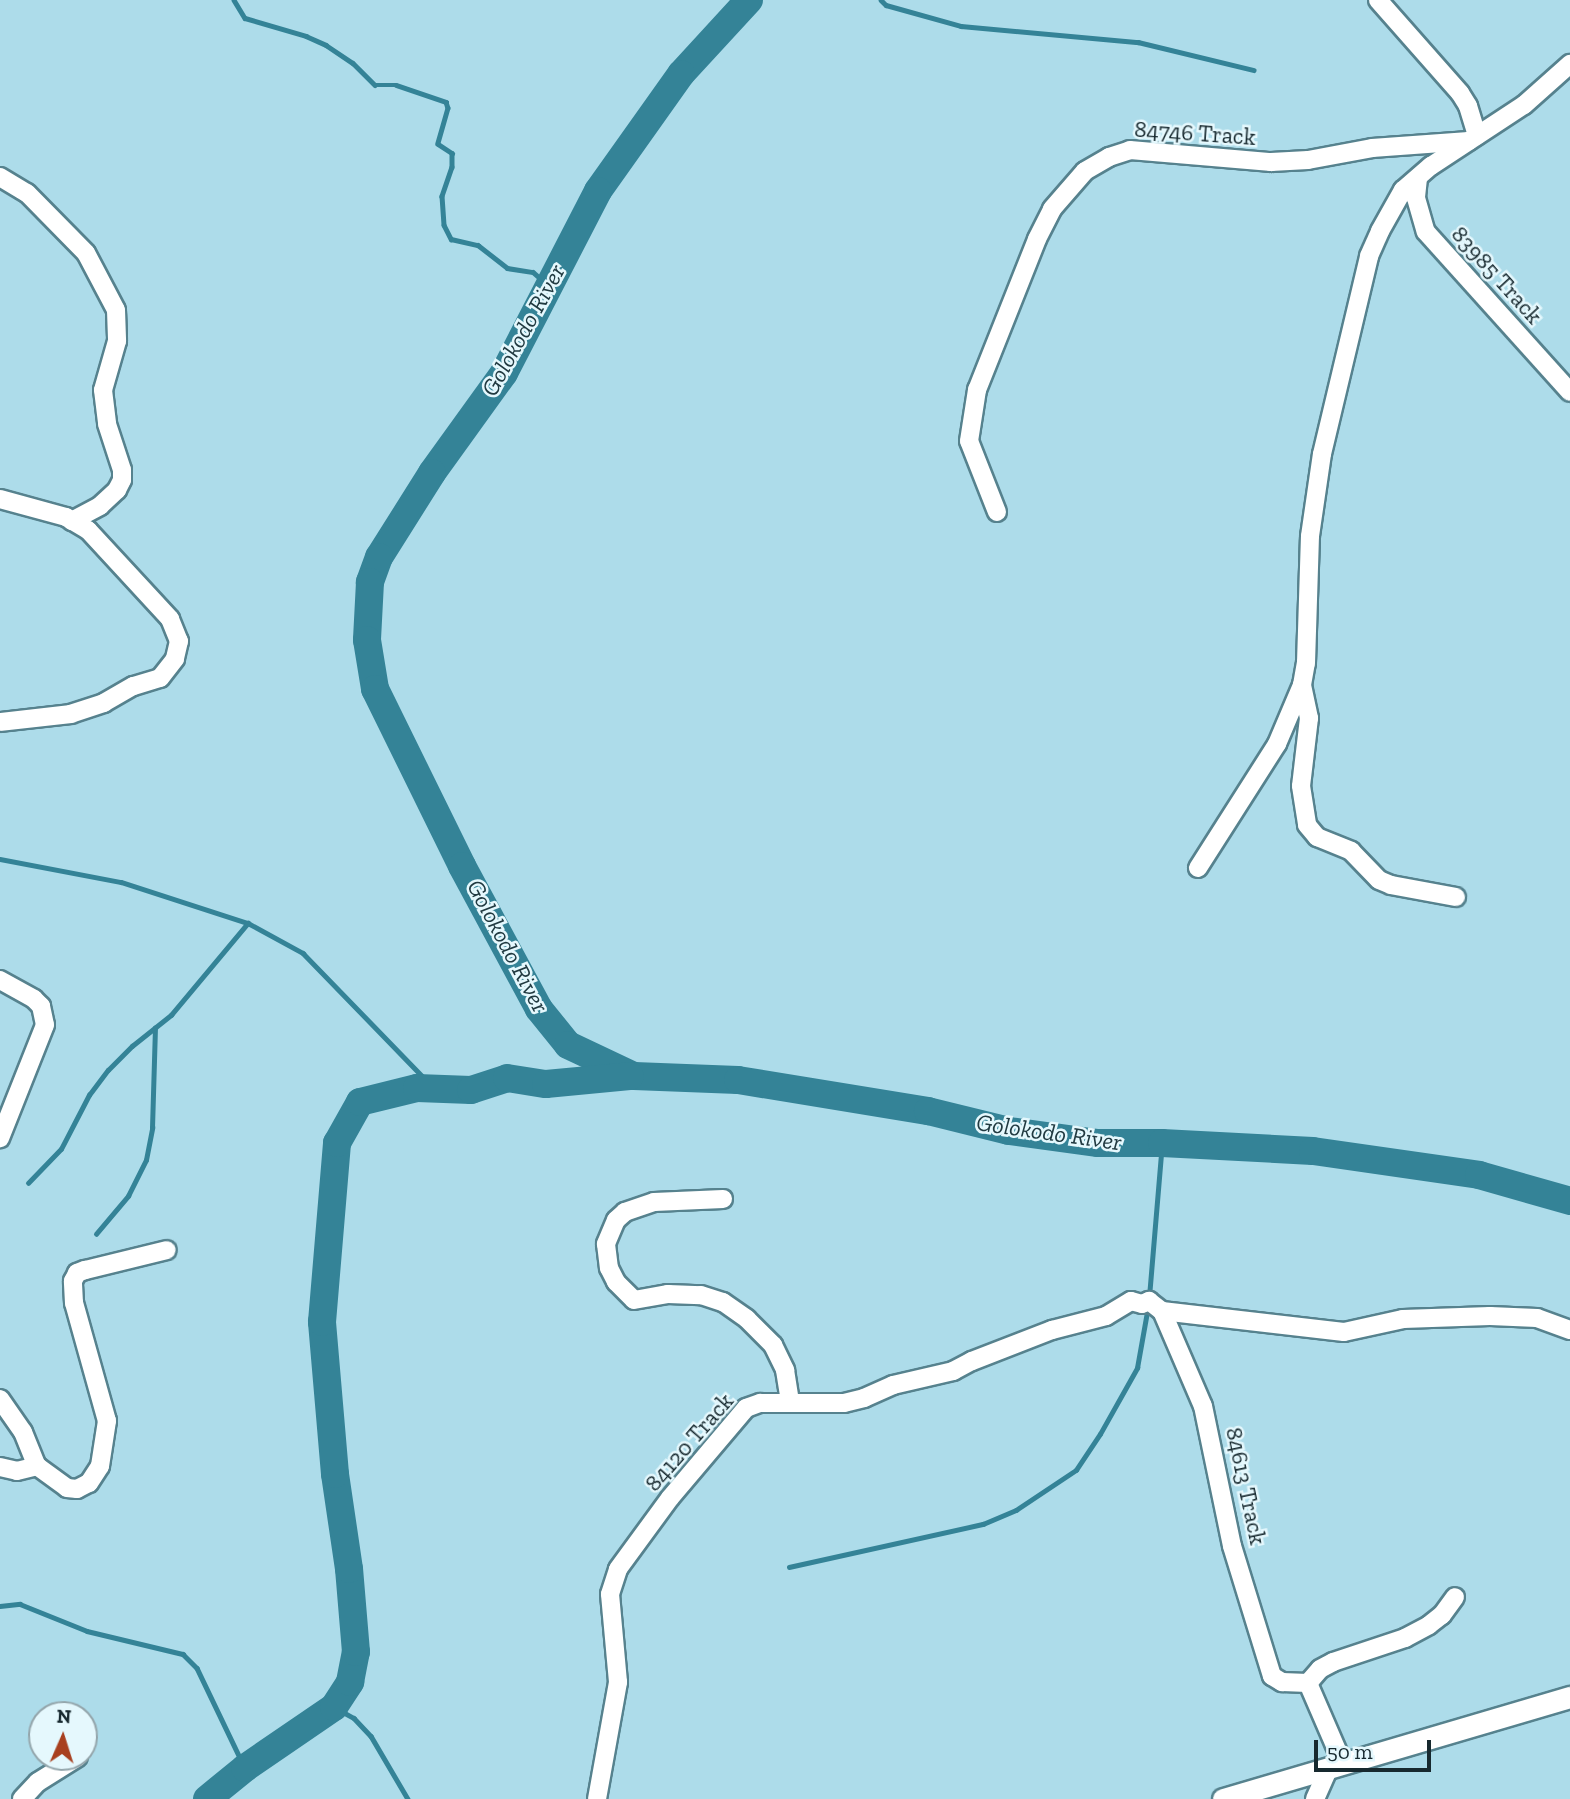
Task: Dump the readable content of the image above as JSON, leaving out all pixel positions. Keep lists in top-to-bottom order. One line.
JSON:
{"streets":{"street":["84746 Track","83985 Track","84120 Track","84613 Track"]},"crossings":[["84120 Track","84613 Track"]],"water":["Golokodo River"],"scale_bar":"50 m","north":"top"}
